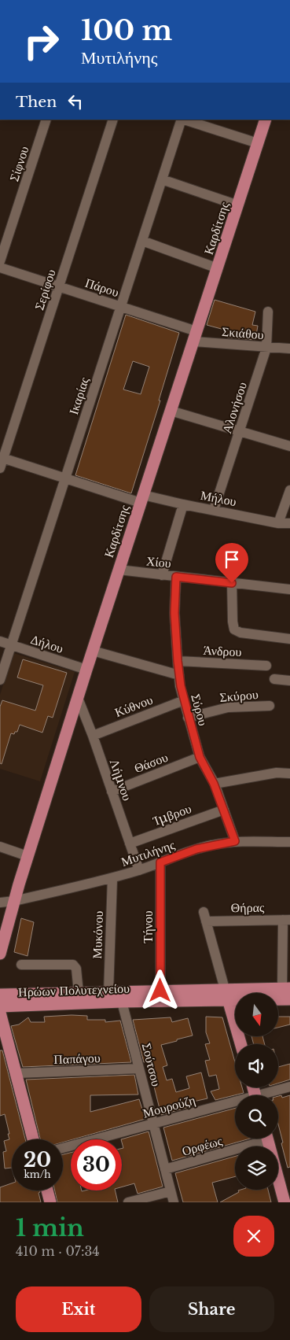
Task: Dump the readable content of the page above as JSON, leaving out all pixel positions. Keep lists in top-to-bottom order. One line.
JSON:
{"streets":{"main road":["Καρδίτσης","Ηρώων Πολυτεχνείου"],"street":["Σίφνου","Πάρου","Σερίφου","Σκιάθου","Ικαρίας","Αλονήσου","Μήλου","Χίου","Δήλου","Άνδρου","Σκύρου","Κύθνου","Σύρου","Θάσου","Λήμνου","Ίμβρου","Μυτιλήνης","Θήρας","Τήνου","Μυκόνου","Παπάγου","Σούτσου","Μουρούζη","Ορφέως"]},"crossings":[["Καρδίτσης","Πάρου"],["Καρδίτσης","Σκιάθου"],["Καρδίτσης","Μήλου"],["Καρδίτσης","Χίου"],["Καρδίτσης","Δήλου"],["Καρδίτσης","Λήμνου"],["Καρδίτσης","Μυτιλήνης"],["Πάρου","Σερίφου"],["Πάρου","Σκιάθου"],["Πάρου","Ικαρίας"],["Σερίφου","Μήλου"],["Σκιάθου","Αλονήσου"],["Ικαρίας","Μήλου"],["Ικαρίας","Δήλου"],["Αλονήσου","Μήλου"],["Χίου","Σύρου"],["Άνδρου","Σύρου"],["Σκύρου","Σύρου"],["Κύθνου","Σύρου"],["Κύθνου","Λήμνου"],["Σύρου","Θάσου"],["Σύρου","Ίμβρου"],["Σύρου","Μυτιλήνης"],["Θάσου","Λήμνου"],["Λήμνου","Ίμβρου"],["Λήμνου","Μυτιλήνης"],["Μυτιλήνης","Τήνου"],["Μυτιλήνης","Μυκόνου"],["Θήρας","Ηρώων Πολυτεχνείου"],["Τήνου","Ηρώων Πολυτεχνείου"],["Μυκόνου","Ηρώων Πολυτεχνείου"],["Ηρώων Πολυτεχνείου","Σούτσου"],["Παπάγου","Σούτσου"],["Σούτσου","Μουρούζη"],["Σούτσου","Ορφέως"]],"north":"bottom","page":{"turn":["100 m","Μυτιλήνης"],"then":"Then","speed":"20 km/h","limit":"30","heading":["1 min","410 m · 07:34"],"buttons":["Exit","Share"]}}
